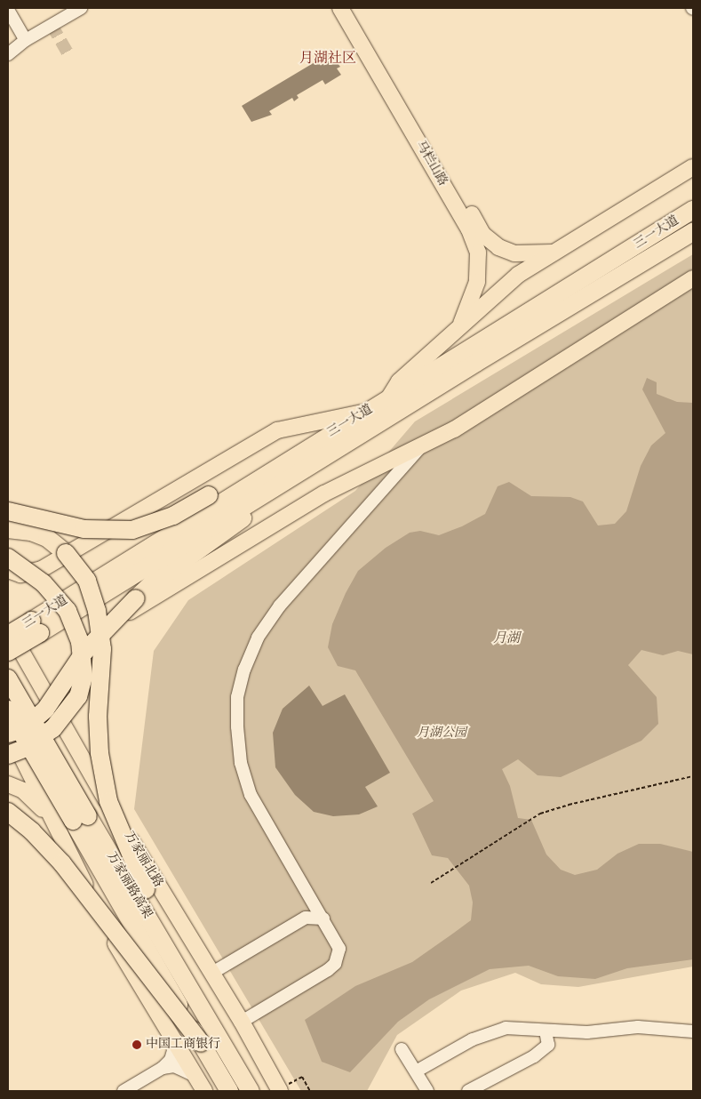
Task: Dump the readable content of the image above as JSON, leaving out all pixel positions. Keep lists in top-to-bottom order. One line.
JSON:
{"streets":{"highway":["三一大道","万家丽路高架"],"main road":["马栏山路","万家丽北路"]},"districts":["月湖社区"],"water":["月湖"],"parks":["月湖公园"],"places":["中国工商银行"]}
